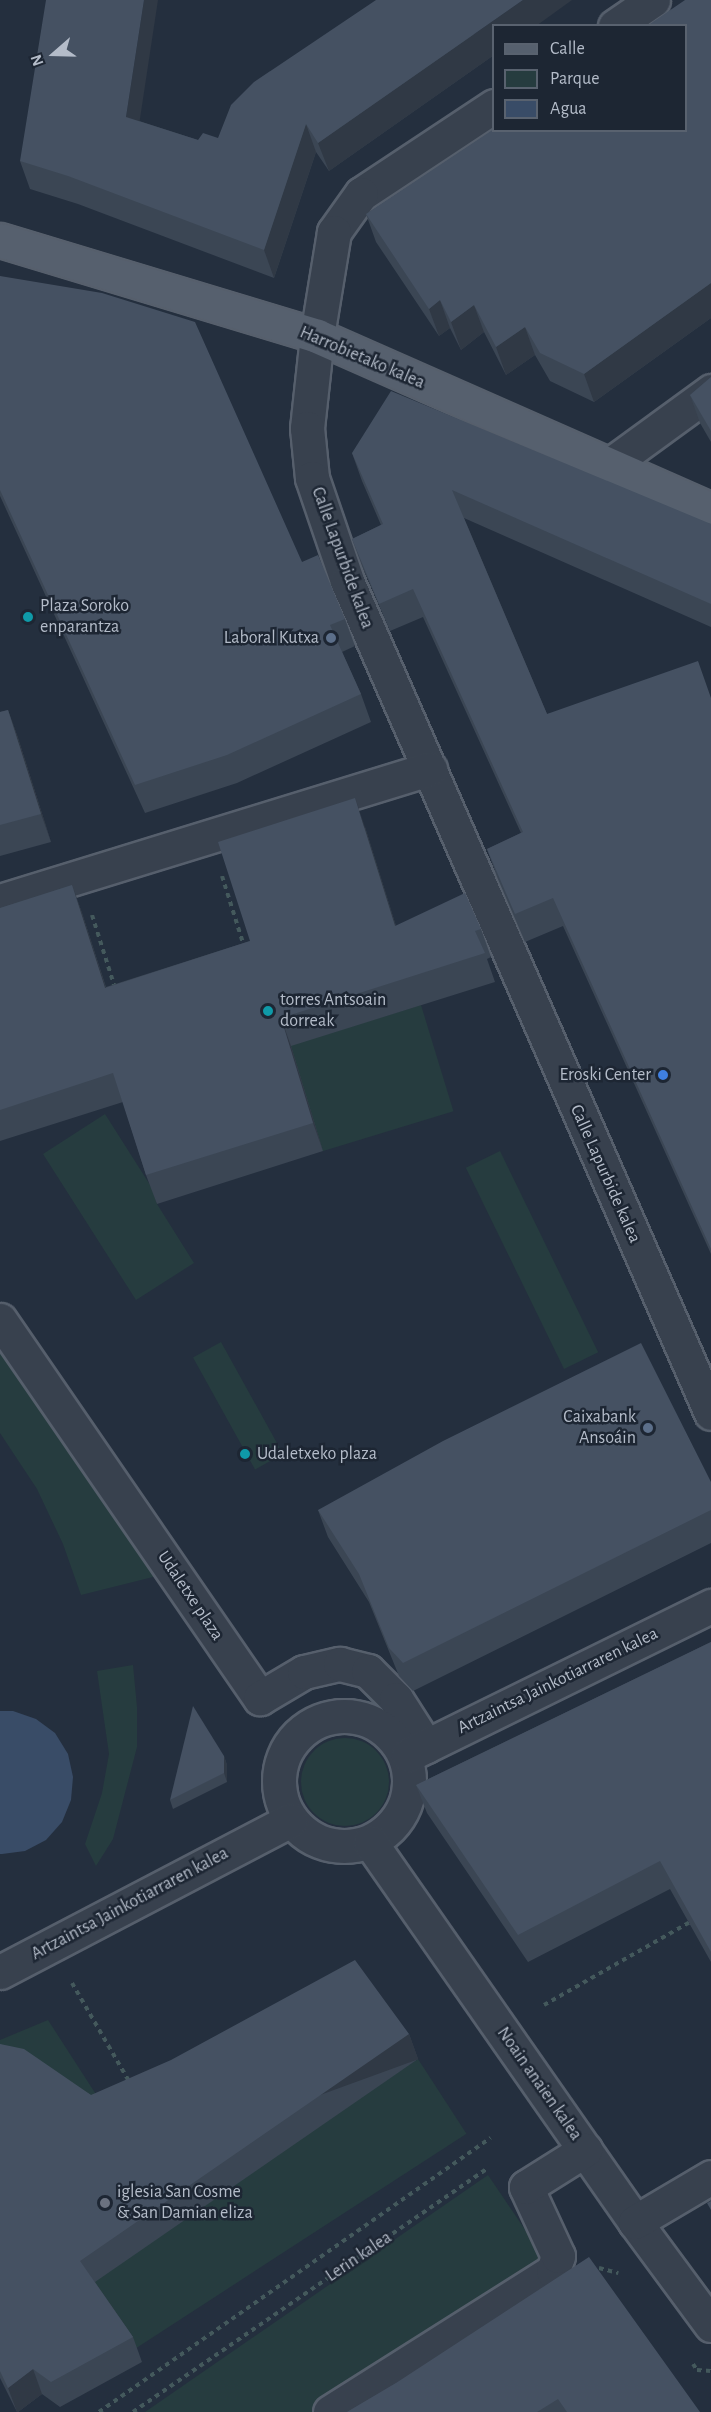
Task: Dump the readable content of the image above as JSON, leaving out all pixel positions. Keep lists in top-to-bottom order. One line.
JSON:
{"streets":{"main road":["Harrobietako kalea"],"street":["Calle Lapurbide kalea","Udaletxe plaza","Artzaintsa Jainkotiarraren kalea","Noain anaien kalea"],"path":["Lerin kalea"]},"crossings":[["Harrobietako kalea","Calle Lapurbide kalea"],["Udaletxe plaza","Artzaintsa Jainkotiarraren kalea"],["Udaletxe plaza","Noain anaien kalea"],["Artzaintsa Jainkotiarraren kalea","Noain anaien kalea"]],"places":["Plaza Soroko enparantza","Laboral Kutxa","torres Antsoain dorreak","Eroski Center","Caixabank Ansoáin","Udaletxeko plaza","iglesia San Cosme & San Damian eliza"],"legend":["Calle","Parque","Agua"],"north":"left"}
